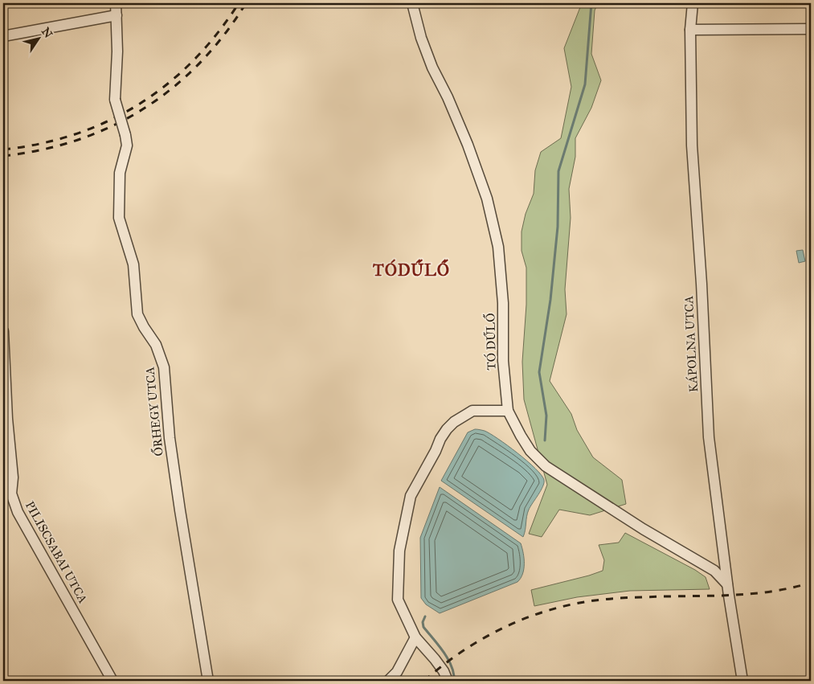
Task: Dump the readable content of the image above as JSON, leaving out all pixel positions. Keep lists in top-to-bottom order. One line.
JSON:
{"streets":{"street":["TÓ DŰLŐ","KÁPOLNA UTCA","ŐRHEGY UTCA","PILISCSABAI UTCA"]},"crossings":[["TÓ DŰLŐ","KÁPOLNA UTCA"]],"districts":["TÓDŰLŐ"],"north":"top right"}
